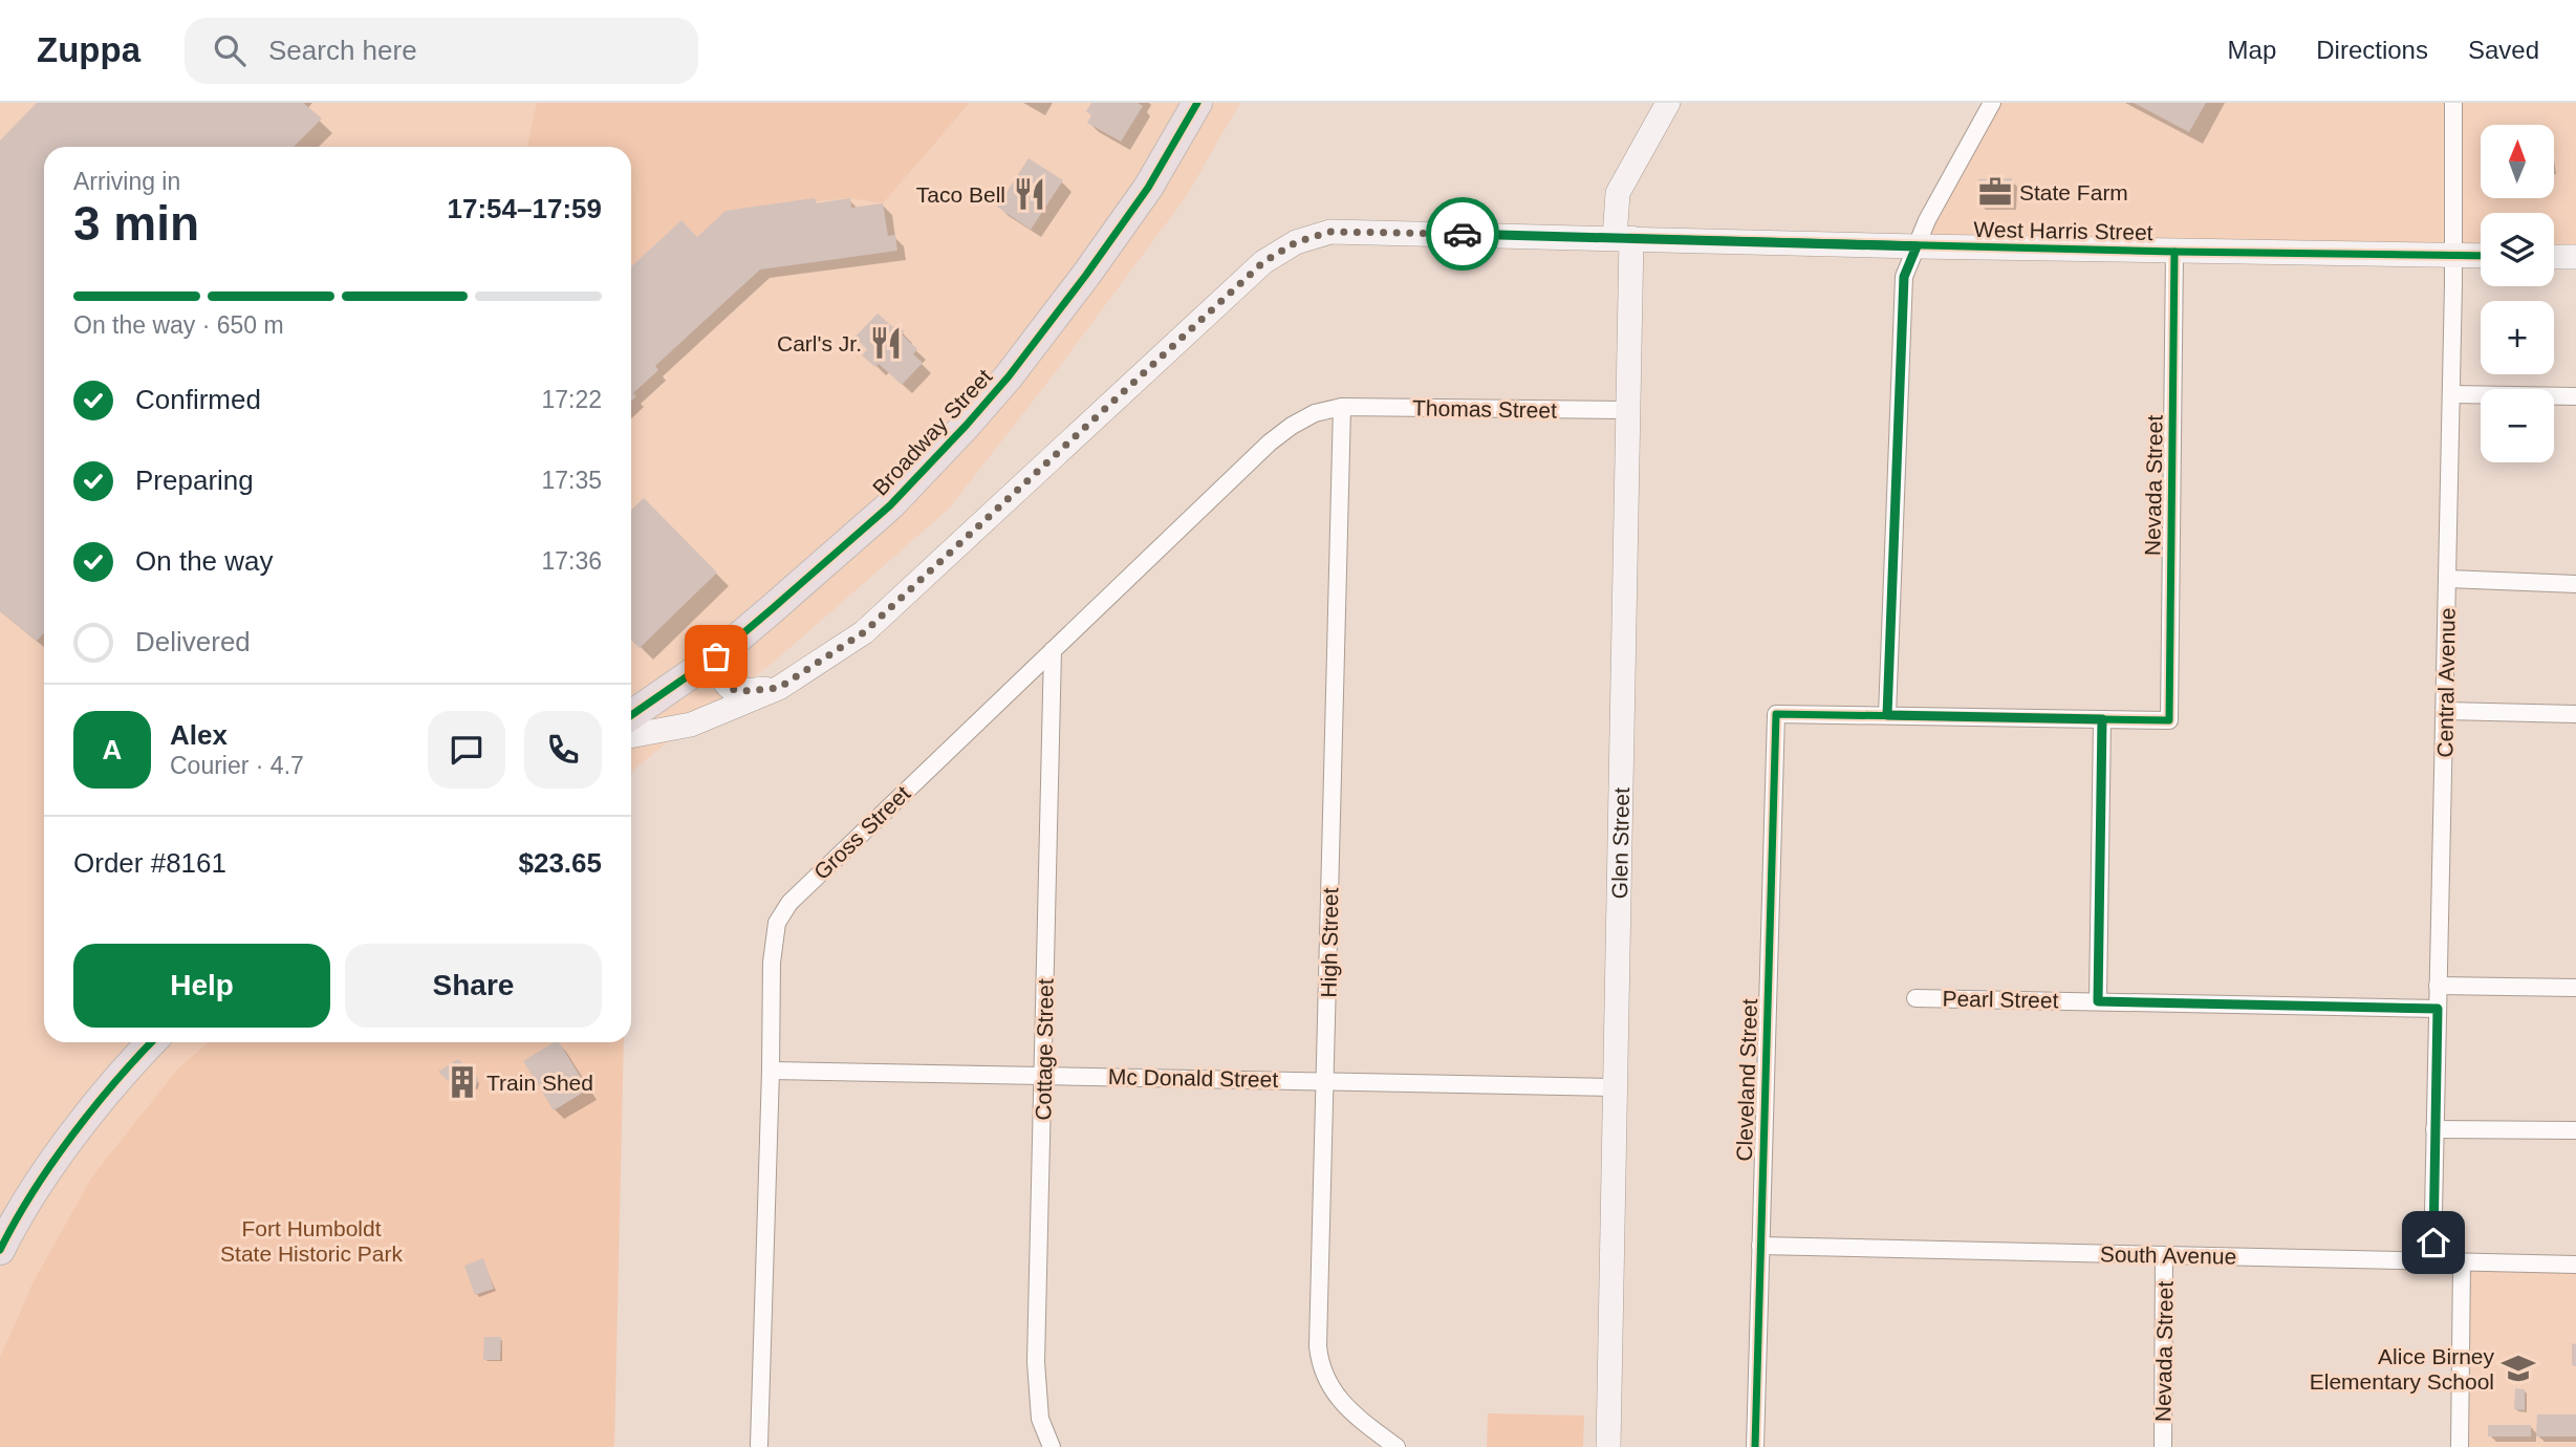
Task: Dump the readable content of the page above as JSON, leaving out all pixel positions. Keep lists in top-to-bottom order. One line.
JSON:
{"streets":{"highway":["Broadway Street"],"main road":["West Harris Street","Glen Street"],"street":["Thomas Street","Nevada Street","Central Avenue","Gross Street","High Street","Pearl Street","Cottage Street","Mc Donald Street","Cleveland Street","South Avenue"]},"crossings":[["West Harris Street","Broadway Street"],["West Harris Street","Nevada Street"],["West Harris Street","Central Avenue"],["West Harris Street","Glen Street"],["Thomas Street","Gross Street"],["Thomas Street","Glen Street"],["Thomas Street","High Street"],["Nevada Street","South Avenue"],["Central Avenue","Pearl Street"],["Central Avenue","South Avenue"],["Gross Street","High Street"],["Gross Street","Cottage Street"],["Gross Street","Mc Donald Street"],["Glen Street","Mc Donald Street"],["High Street","Mc Donald Street"],["Cottage Street","Mc Donald Street"],["Cleveland Street","South Avenue"]],"parks":["Fort Humboldt State Historic Park"],"places":{"office":["State Farm"],"restaurant":["Taco Bell","Carl's Jr."],"building":["Train Shed"],"school or university":["Alice Birney Elementary School"]},"north":"top","page":{"header":"Zuppa","search":"Search here","nav":["Map","Directions","Saved"],"map_buttons":["+","−"],"heading":["3 min","Arriving in","17:54–17:59"],"panel":["Alex","Courier · 4.7","Order #8161","$23.65"],"bar":"On the way · 650 m","list":[["Confirmed","17:22"],["Preparing","17:35"],["On the way","17:36"],"Delivered"],"round":"A","buttons":["Help","Share"]}}
